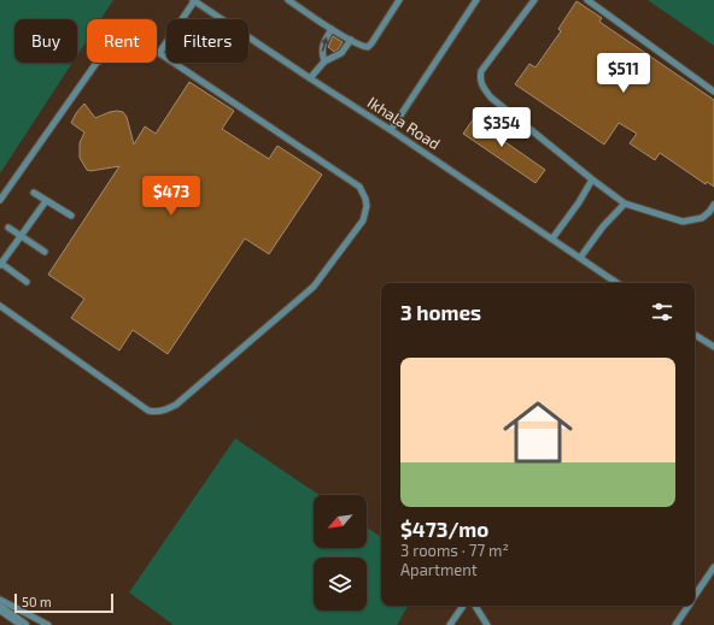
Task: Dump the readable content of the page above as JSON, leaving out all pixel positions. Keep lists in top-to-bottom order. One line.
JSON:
{"streets":{"lane":["Ikhala Road"]},"scale_bar":"50 m","north":"bottom left","page":{"chip":["Buy","Rent","Filters"],"price":["$511","$354","$473"],"heading":"3 homes","list":[{"name":"$473/mo","note":"3 rooms · 77 m² · Apartment"}],"scale":"50 m"}}
